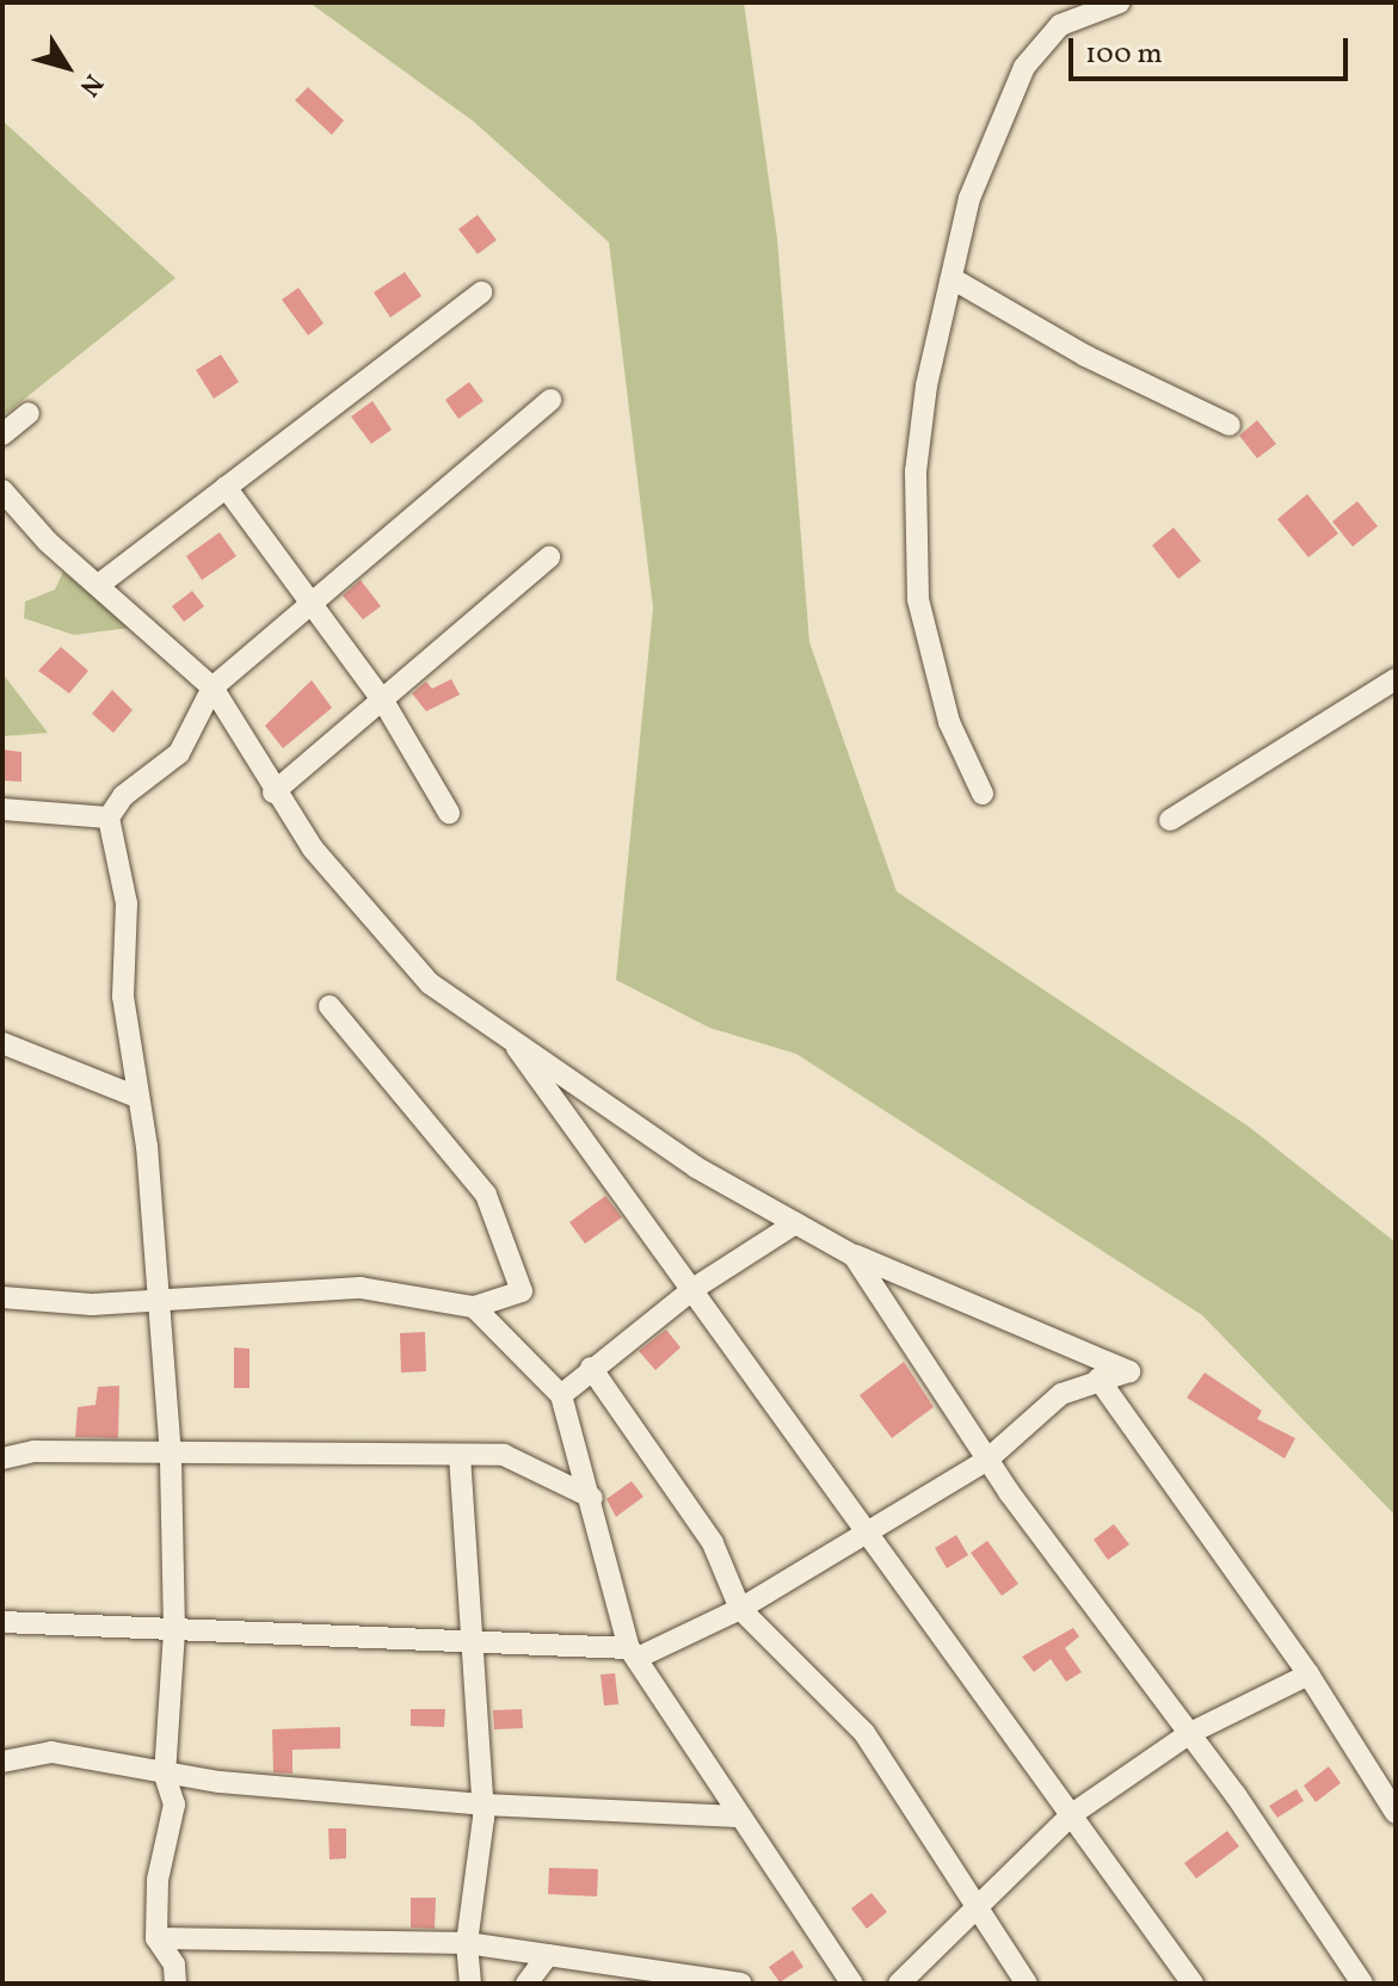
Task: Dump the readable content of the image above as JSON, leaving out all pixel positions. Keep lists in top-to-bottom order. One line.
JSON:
{"scale_bar":"100 m","north":"bottom right"}
